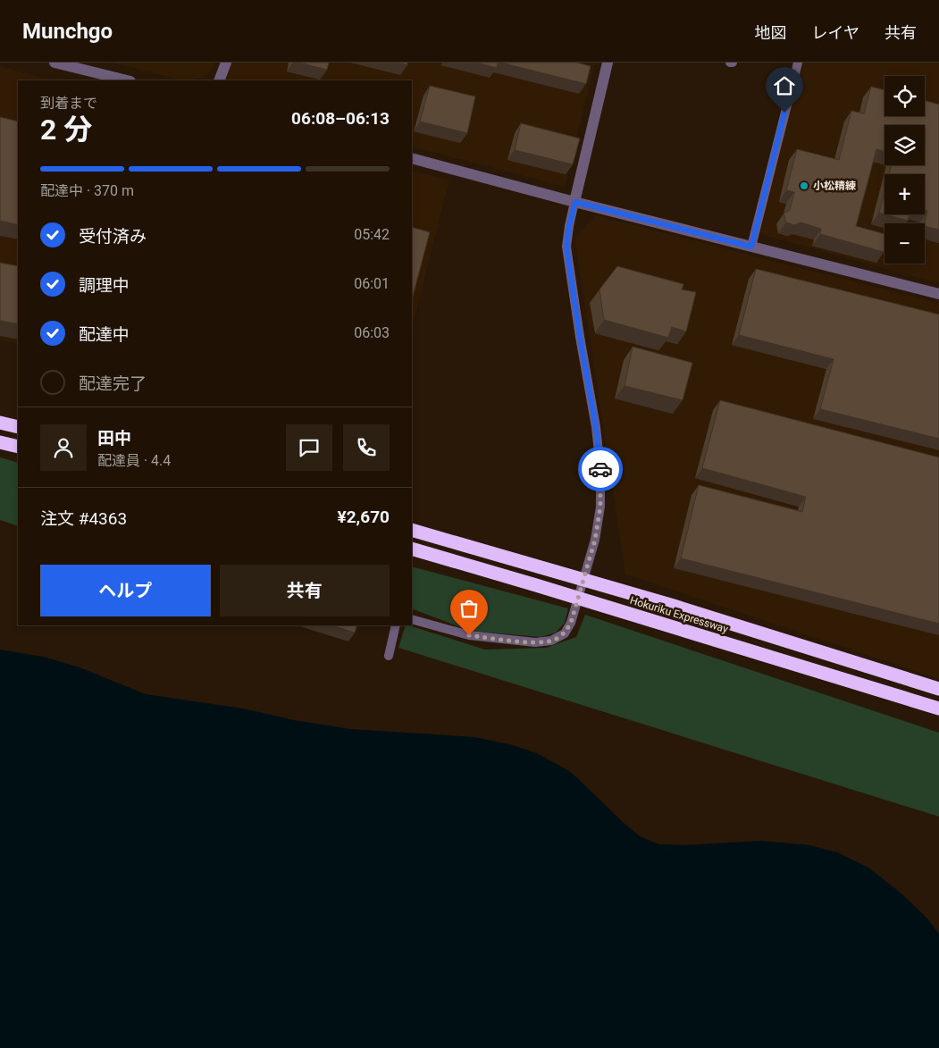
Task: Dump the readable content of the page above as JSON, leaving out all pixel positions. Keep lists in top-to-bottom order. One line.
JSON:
{"streets":{"highway":["Hokuriku Expressway"]},"places":["小松精練"],"page":{"header":"Munchgo","nav":["地図","レイヤ","共有"],"map_buttons":["+","−"],"heading":["2 分","到着まで","06:08–06:13"],"panel":["田中","配達員 · 4.4","注文 #4363","¥2,670"],"bar":"配達中 · 370 m","list":[["受付済み","05:42"],["調理中","06:01"],["配達中","06:03"],"配達完了"],"buttons":["ヘルプ","共有"]}}
